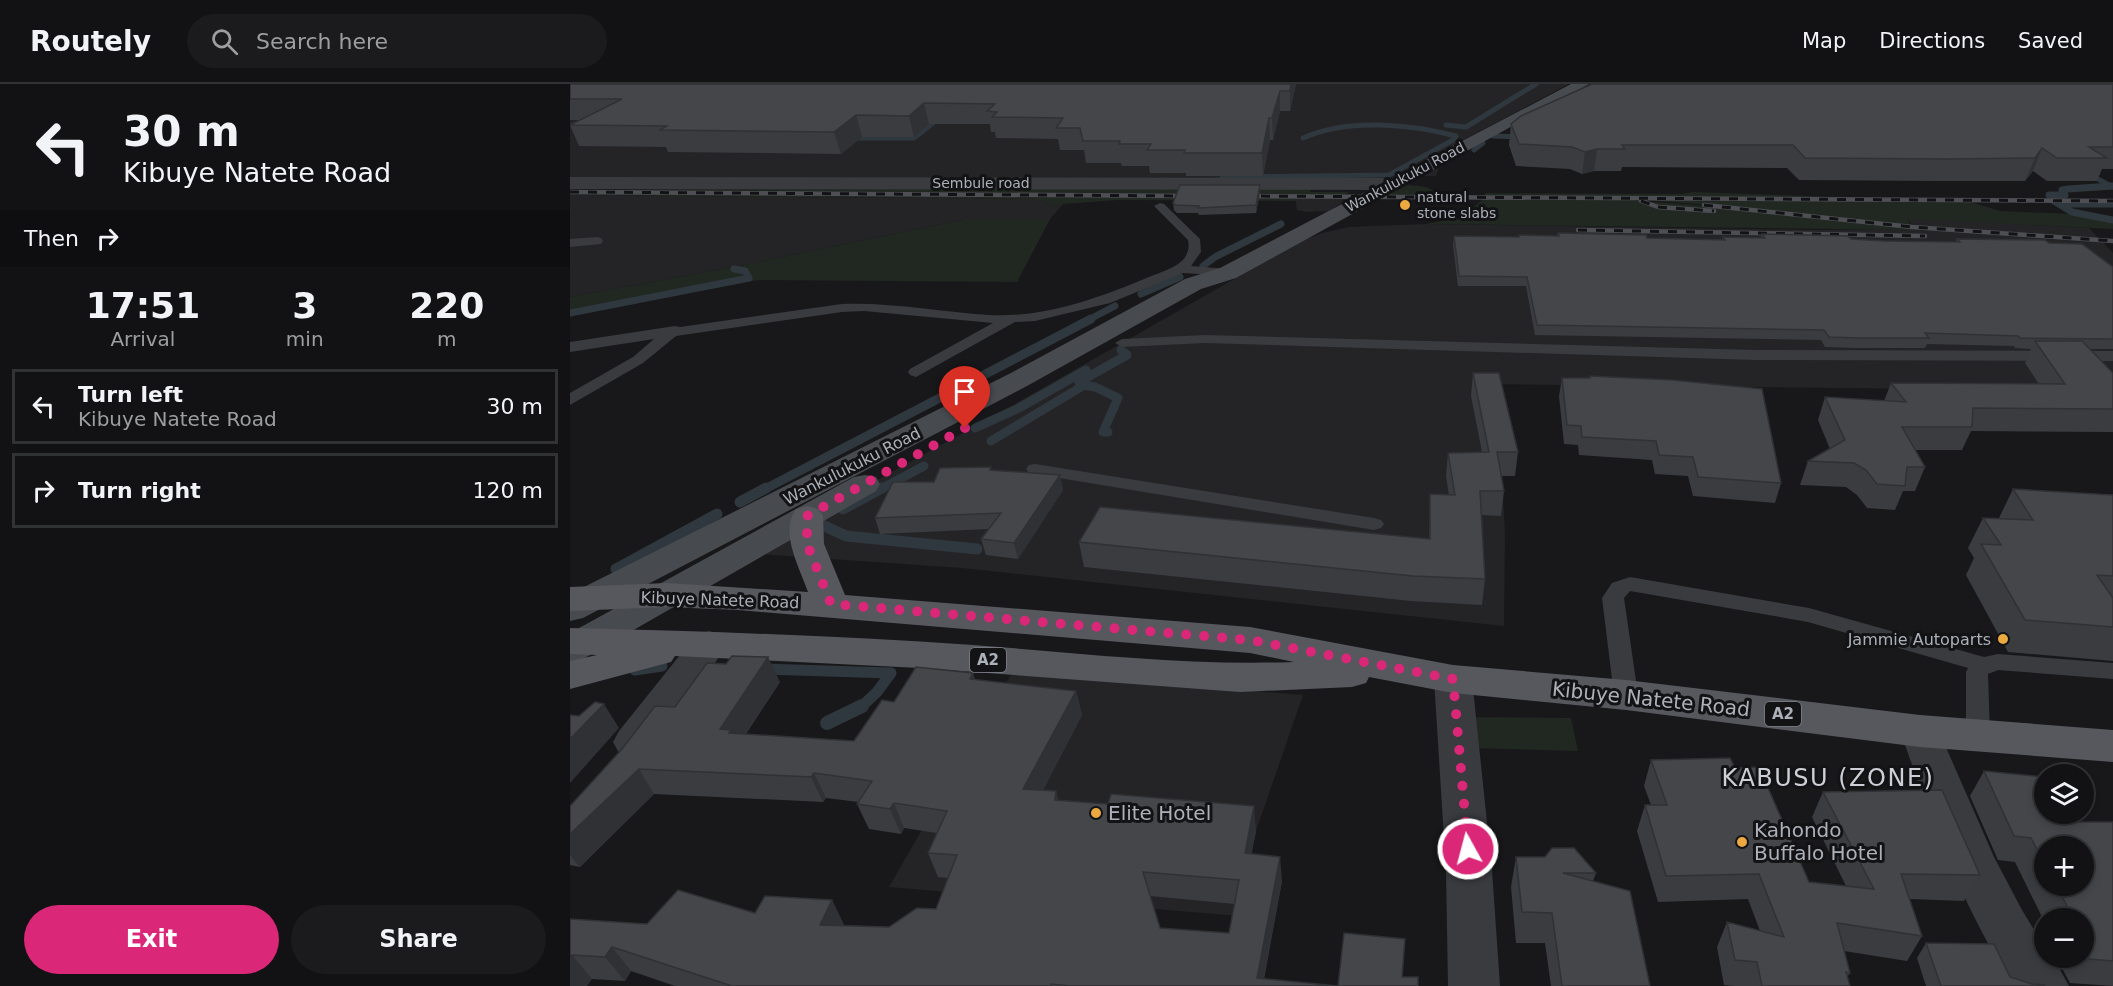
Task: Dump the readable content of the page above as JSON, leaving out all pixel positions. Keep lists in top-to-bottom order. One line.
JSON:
{"streets":{"main road":["Wankulukuku Road","Kibuye Natete Road","A2"],"street":["Sembule road"]},"crossings":[["Wankulukuku Road","Sembule road"],["Wankulukuku Road","Kibuye Natete Road"]],"districts":["KABUSU (ZONE)"],"places":["natural stone slabs","Jammie Autoparts","Elite Hotel","Kahondo Buffalo Hotel"],"page":{"header":"Routely","search":"Search here","nav":["Map","Directions","Saved"],"turn":["30 m","Kibuye Natete Road"],"then":"Then","eta":["17:51","Arrival","3","min","220","m"],"list":[{"name":"Turn left","note":"Kibuye Natete Road","value":"30 m"},{"name":"Turn right","value":"120 m"}],"map_buttons":["+","−"],"buttons":["Exit","Share"]}}
